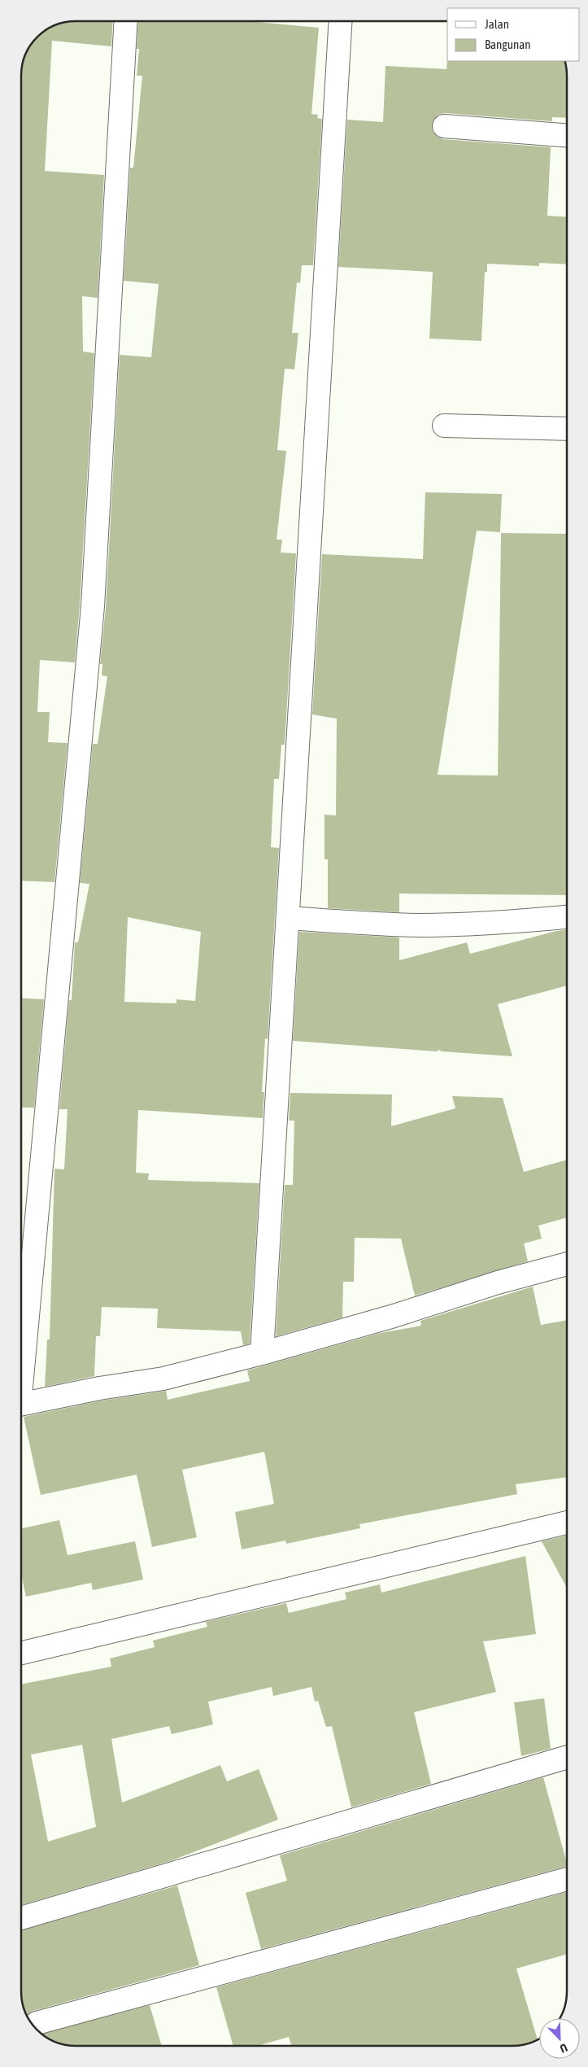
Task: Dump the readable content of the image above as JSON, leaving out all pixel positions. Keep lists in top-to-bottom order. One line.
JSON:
{"legend":["Jalan","Bangunan"],"north":"bottom right"}
